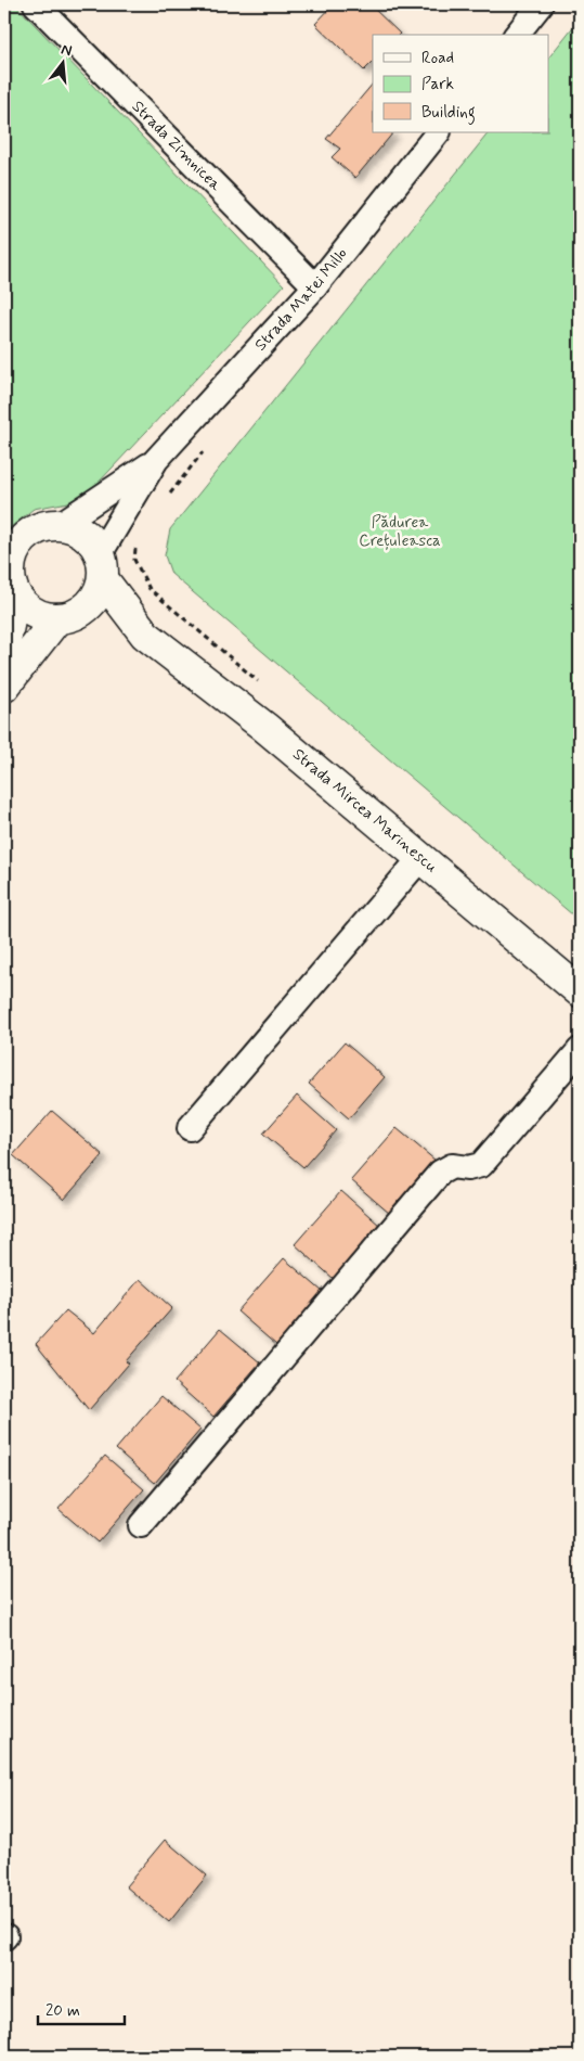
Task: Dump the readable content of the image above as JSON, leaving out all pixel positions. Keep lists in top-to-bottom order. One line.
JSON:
{"streets":{"street":["Strada Zimnicea","Strada Matei Millo","Strada Mircea Marinescu"]},"crossings":[["Strada Zimnicea","Strada Matei Millo"],["Strada Matei Millo","Strada Mircea Marinescu"]],"parks":["Pădurea Crețuleasca"],"legend":["Road","Park","Building"],"scale_bar":"20 m","north":"top"}
